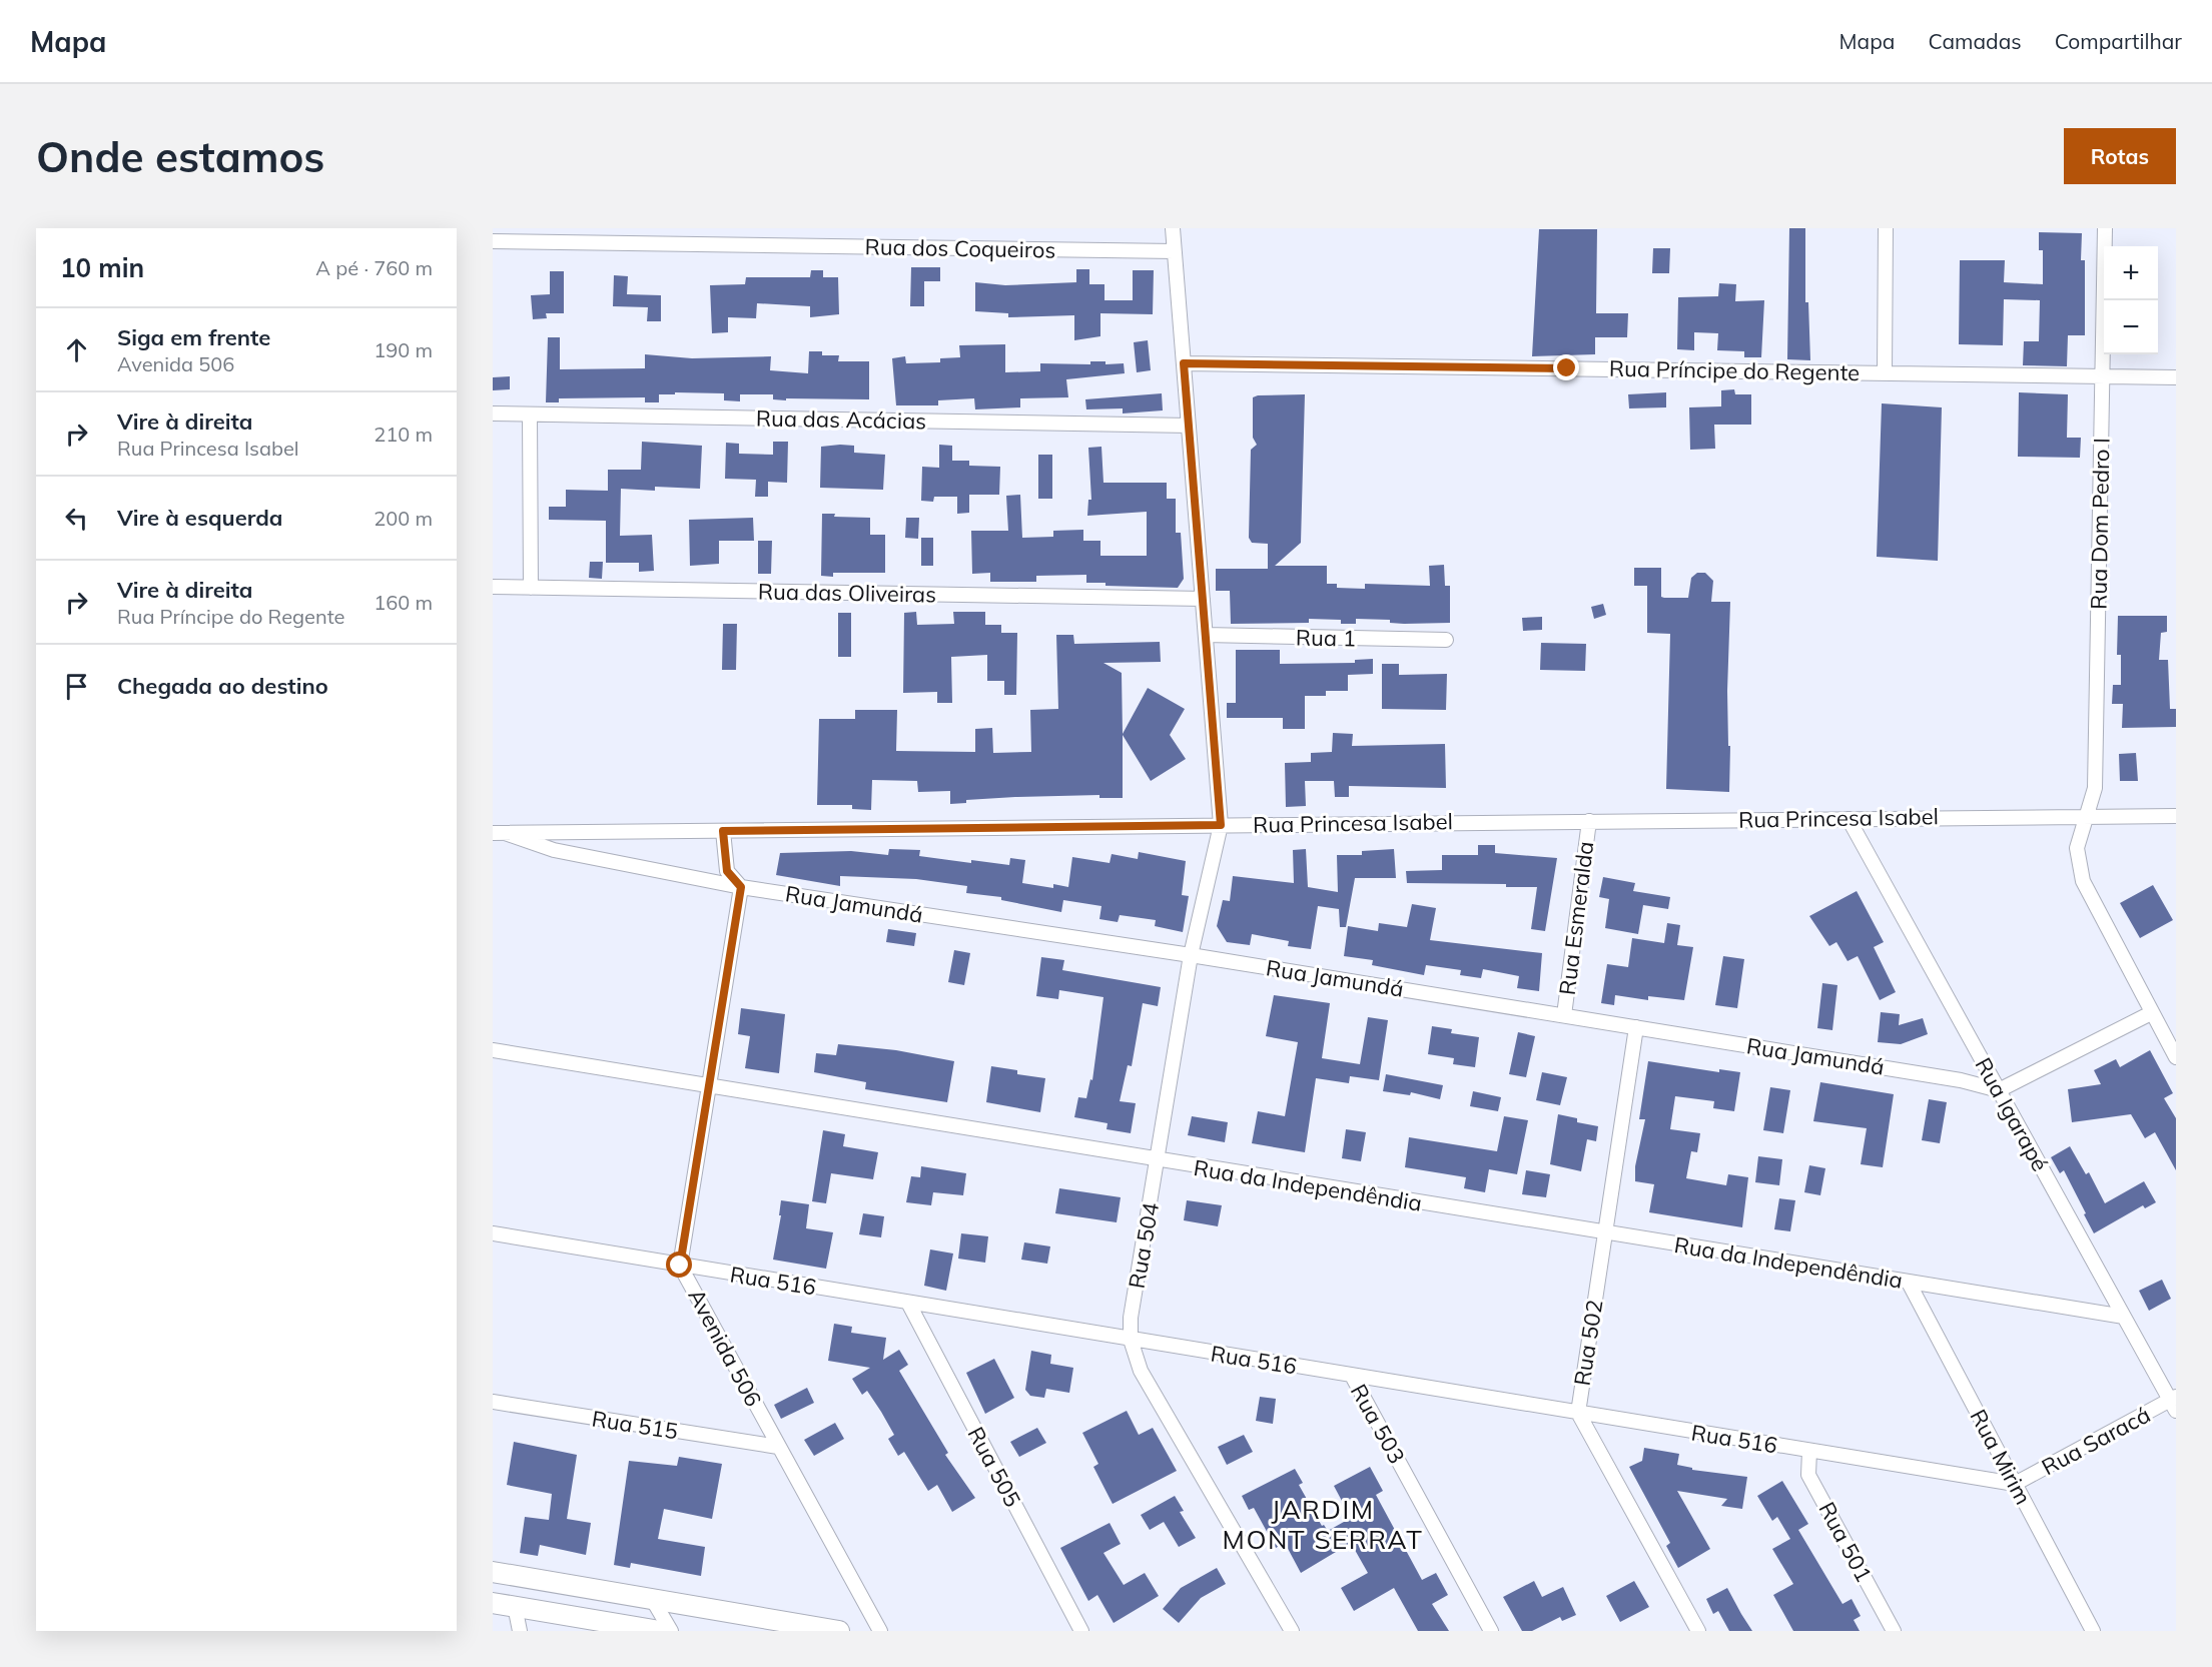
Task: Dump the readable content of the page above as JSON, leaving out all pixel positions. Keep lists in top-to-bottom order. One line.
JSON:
{"streets":{"street":["Rua dos Coqueiros","Rua Príncipe do Regente","Rua das Acácias","Rua Dom Pedro I","Rua das Oliveiras","Rua 1","Rua Princesa Isabel","Rua Jamundá","Rua Esmeralda","Rua Igarapé","Rua da Independêndia","Rua 504","Rua 516","Rua 502","Avenida 506","Rua 503","Rua 515","Rua Saracá","Rua Mirim","Rua 505","Rua 501"]},"crossings":[["Rua dos Coqueiros","Rua 504"],["Rua Príncipe do Regente","Rua Dom Pedro I"],["Rua Príncipe do Regente","Rua 504"],["Rua das Acácias","Rua 504"],["Rua Dom Pedro I","Rua Princesa Isabel"],["Rua das Oliveiras","Rua 504"],["Rua 1","Rua 504"],["Rua Princesa Isabel","Rua Jamundá"],["Rua Princesa Isabel","Rua Esmeralda"],["Rua Princesa Isabel","Rua Igarapé"],["Rua Princesa Isabel","Rua 504"],["Rua Jamundá","Rua Esmeralda"],["Rua Jamundá","Rua Igarapé"],["Rua Jamundá","Rua 504"],["Rua Jamundá","Rua 502"],["Rua Jamundá","Avenida 506"],["Rua Igarapé","Rua da Independêndia"],["Rua Igarapé","Rua Saracá"],["Rua da Independêndia","Rua 504"],["Rua da Independêndia","Rua 502"],["Rua da Independêndia","Avenida 506"],["Rua da Independêndia","Rua Mirim"],["Rua 504","Rua 516"],["Rua 516","Rua 502"],["Rua 516","Avenida 506"],["Rua 516","Rua 503"],["Rua 516","Rua Saracá"],["Rua 516","Rua Mirim"],["Rua 516","Rua 505"],["Rua 516","Rua 501"],["Avenida 506","Rua 515"],["Rua Saracá","Rua Mirim"]],"districts":["JARDIM MONT SERRAT"],"page":{"header":"Mapa","nav":["Mapa","Camadas","Compartilhar"],"buttons":"Rotas","title":"Onde estamos","heading":["10 min","A pé · 760 m"],"map_buttons":["+","−"],"list":[["Siga em frente","Avenida 506","190 m"],["Vire à direita","Rua Princesa Isabel","210 m"],["Vire à esquerda","200 m"],["Vire à direita","Rua Príncipe do Regente","160 m"],"Chegada ao destino"]}}
